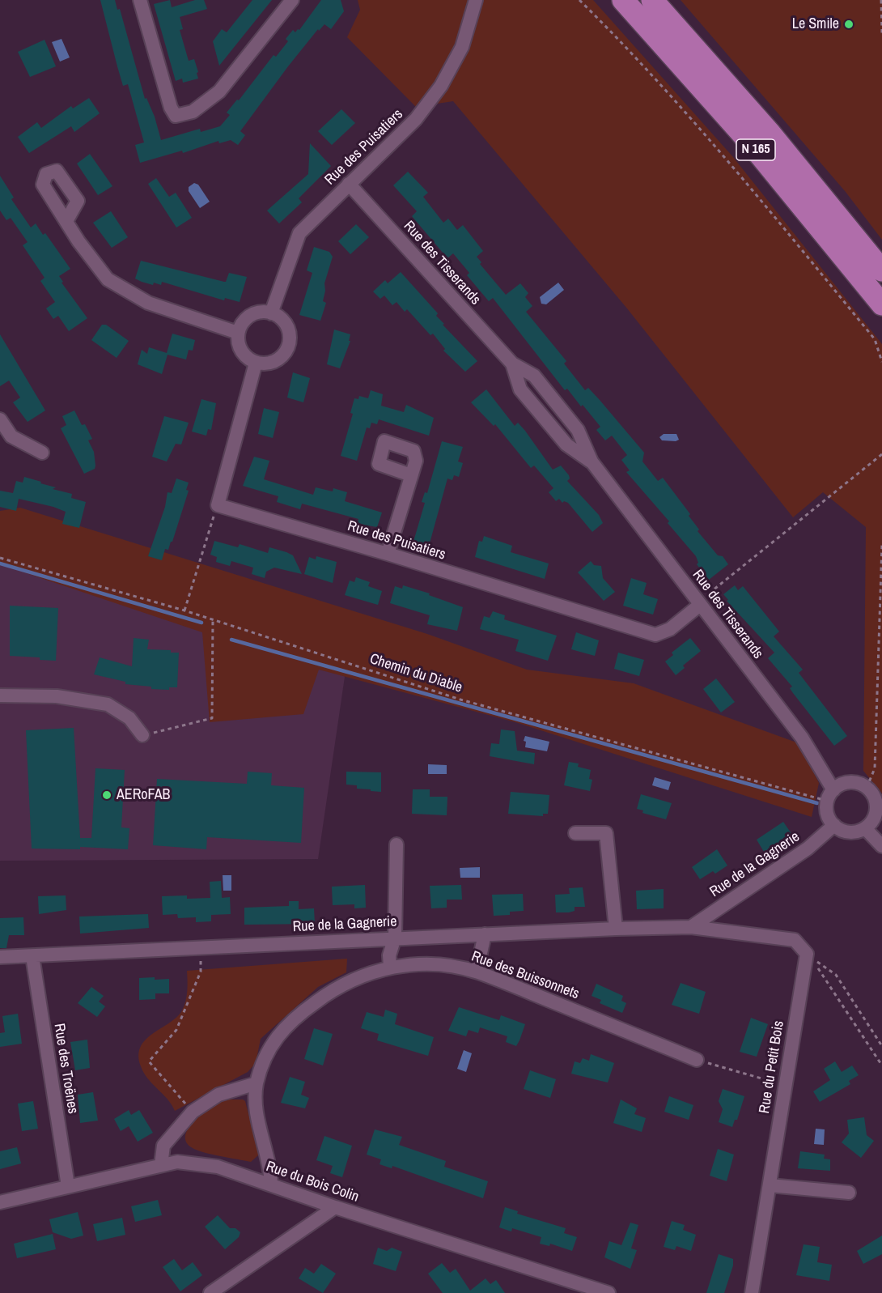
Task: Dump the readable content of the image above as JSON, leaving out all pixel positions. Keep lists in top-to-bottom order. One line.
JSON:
{"streets":{"highway":["N 165"],"street":["Rue des Puisatiers","Rue des Tisserands","Rue de la Gagnerie","Rue des Buissonnets","Rue du Petit Bois","Rue des Troënes","Rue du Bois Colin"],"path":["Chemin du Diable"]},"crossings":[["Rue des Puisatiers","Rue des Tisserands"],["Rue des Tisserands","Chemin du Diable"],["Rue des Tisserands","Rue de la Gagnerie"],["Chemin du Diable","Rue de la Gagnerie"],["Rue de la Gagnerie","Rue du Petit Bois"],["Rue de la Gagnerie","Rue des Troënes"],["Rue des Buissonnets","Rue du Bois Colin"],["Rue des Troënes","Rue du Bois Colin"]],"places":["Le Smile","AERoFAB"]}
